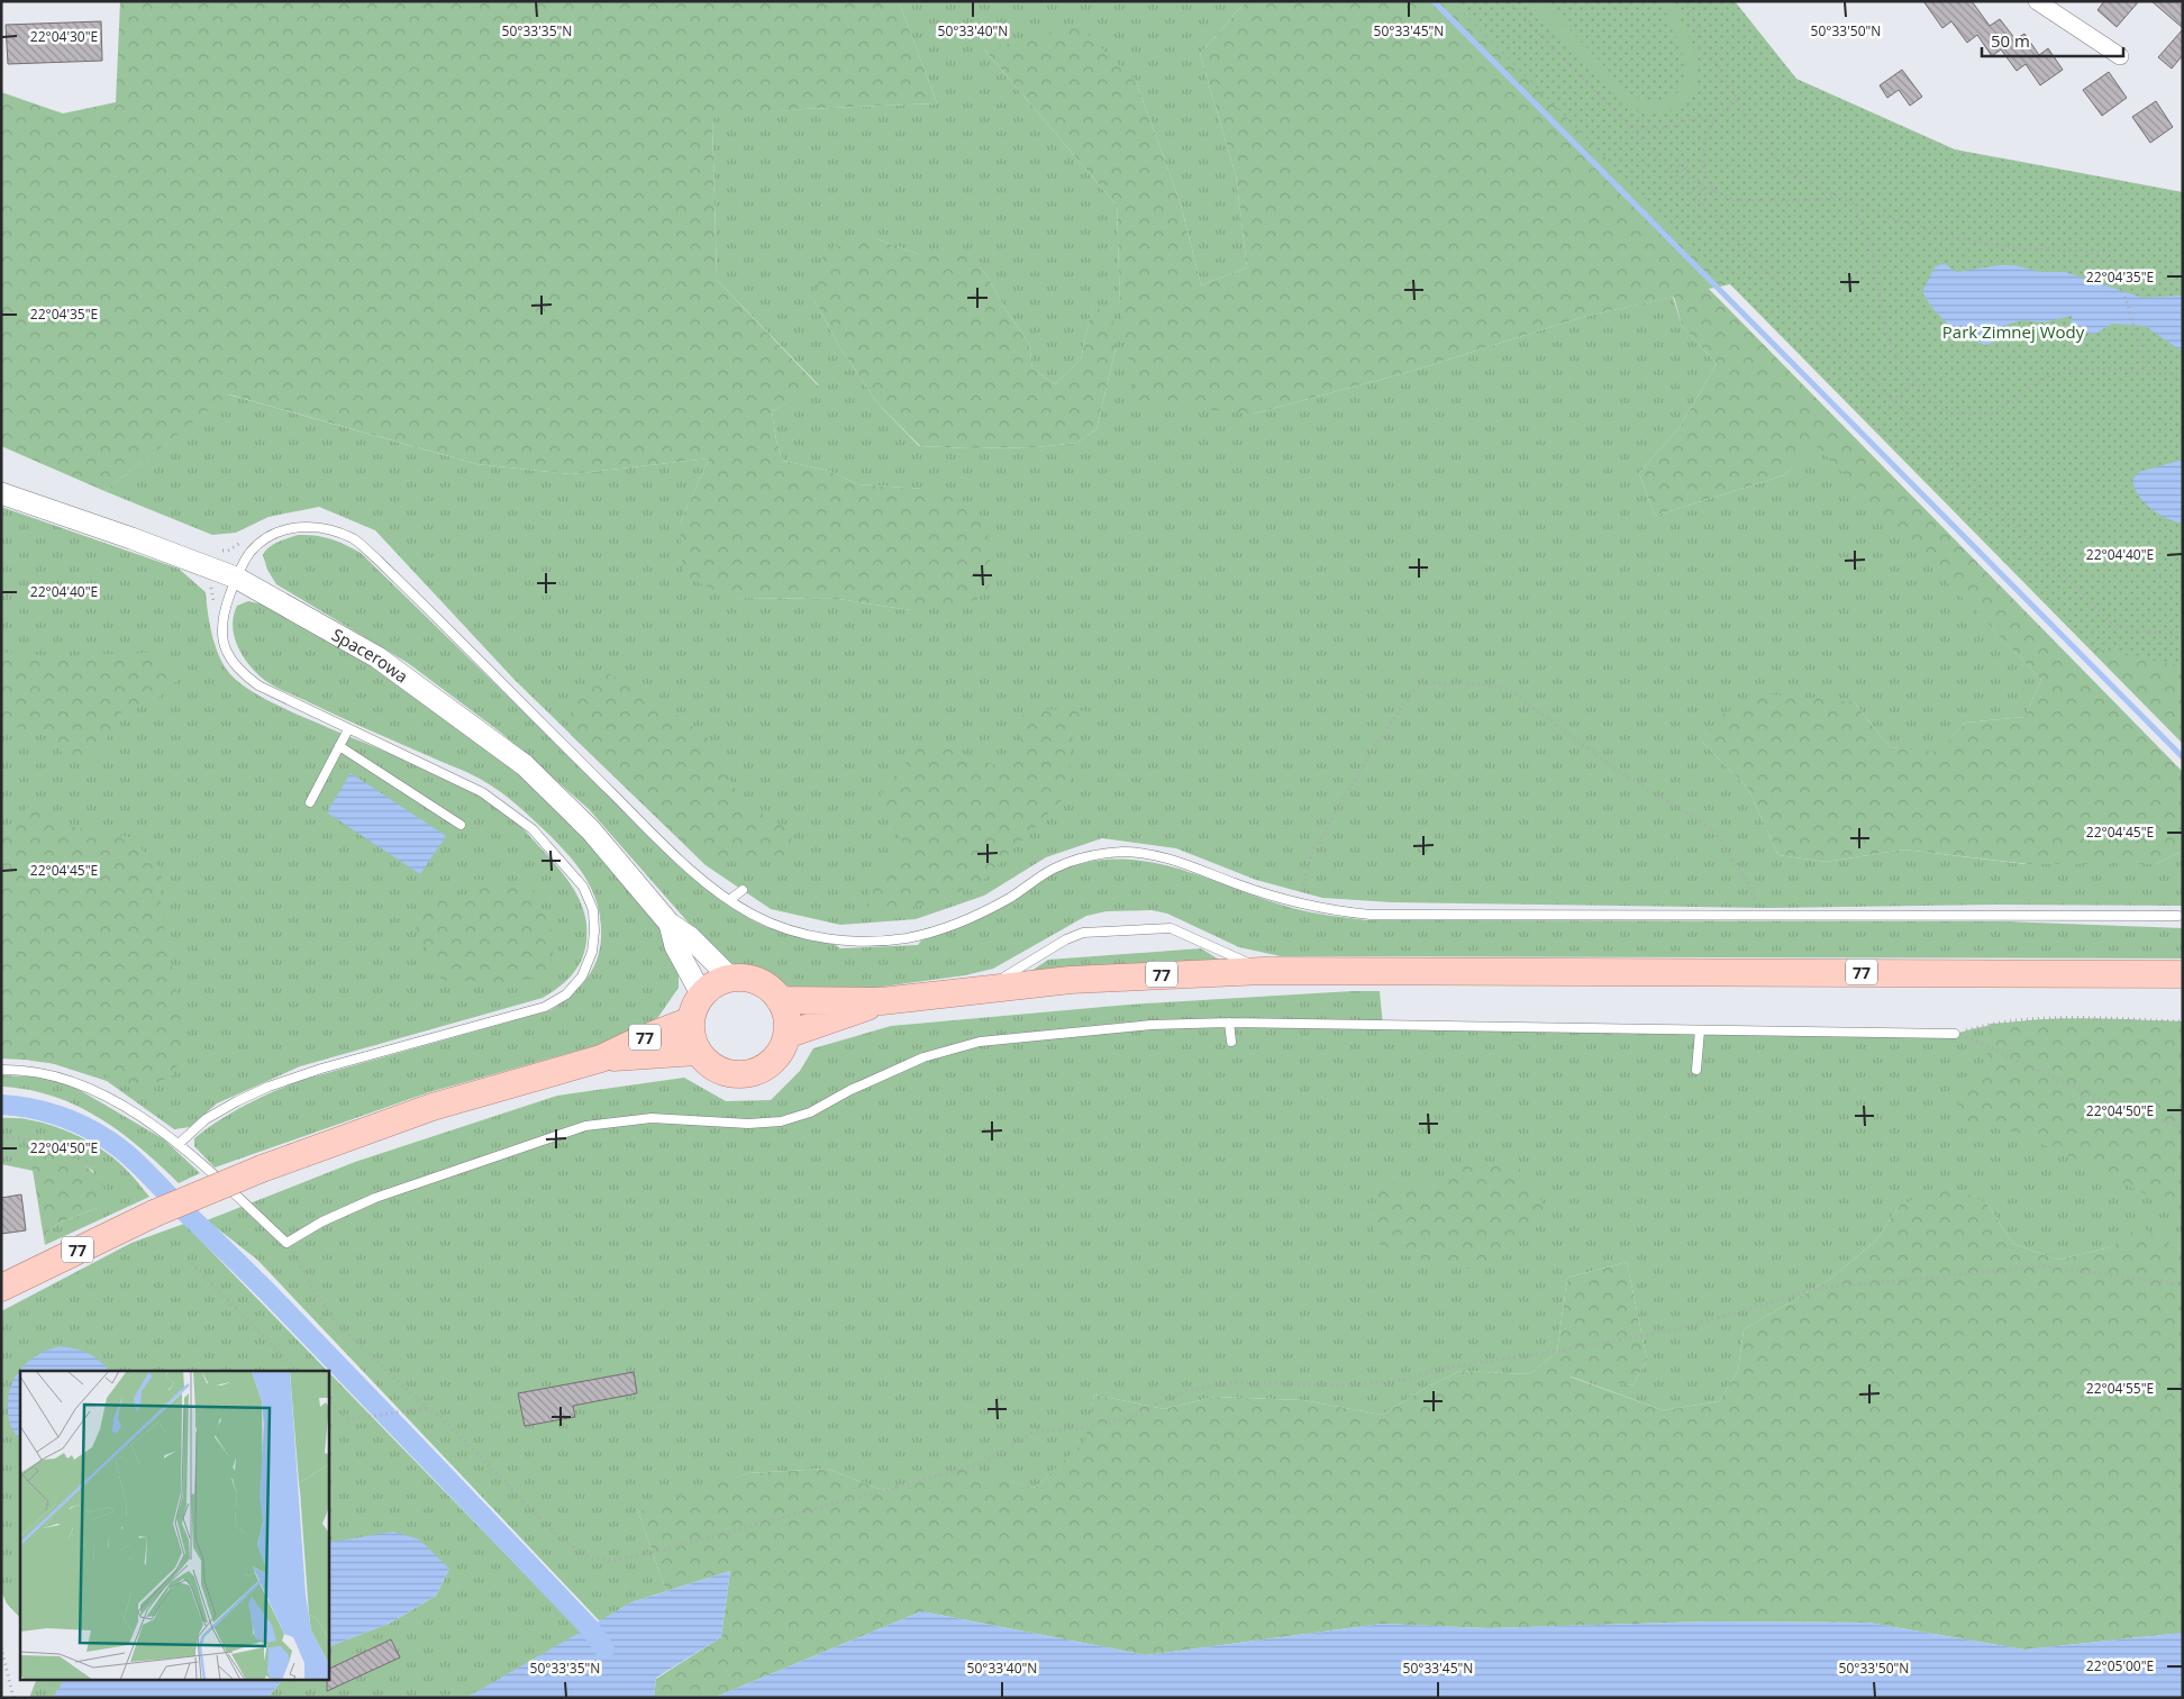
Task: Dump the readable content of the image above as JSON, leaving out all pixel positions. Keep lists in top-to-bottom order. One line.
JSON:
{"streets":{"main road":["77"],"street":["Spacerowa"]},"crossings":[["Spacerowa","77"]],"parks":["Park Zimnej Wody"],"scale_bar":"50 m","coordinates":["50°33'35\"N","50°33'40\"N","50°33'45\"N","50°33'50\"N","22°04'30\"E","22°04'35\"E","22°04'40\"E","22°04'45\"E","22°04'50\"E","22°04'55\"E","22°05'00\"E"]}
